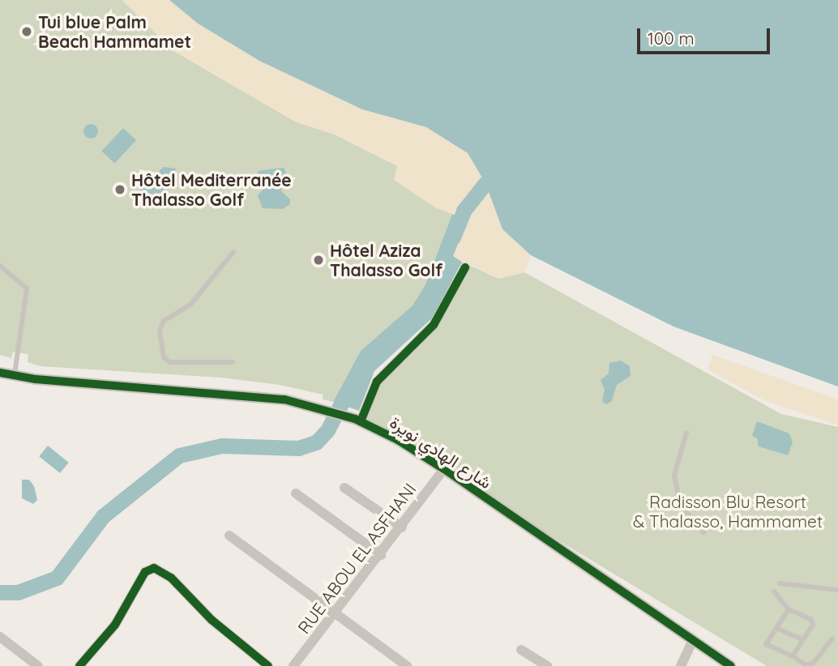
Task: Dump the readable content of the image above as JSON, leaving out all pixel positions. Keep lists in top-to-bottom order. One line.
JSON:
{"streets":{"street":["شارع الهادي نويرة","RUE ABOU EL ASFHANI"]},"crossings":[["شارع الهادي نويرة","RUE ABOU EL ASFHANI"]],"parks":["Radisson Blu Resort & Thalasso, Hammamet"],"places":["Tui blue Palm Beach Hammamet","Hôtel Mediterranée Thalasso Golf","Hôtel Aziza Thalasso Golf"],"scale_bar":"100 m"}
